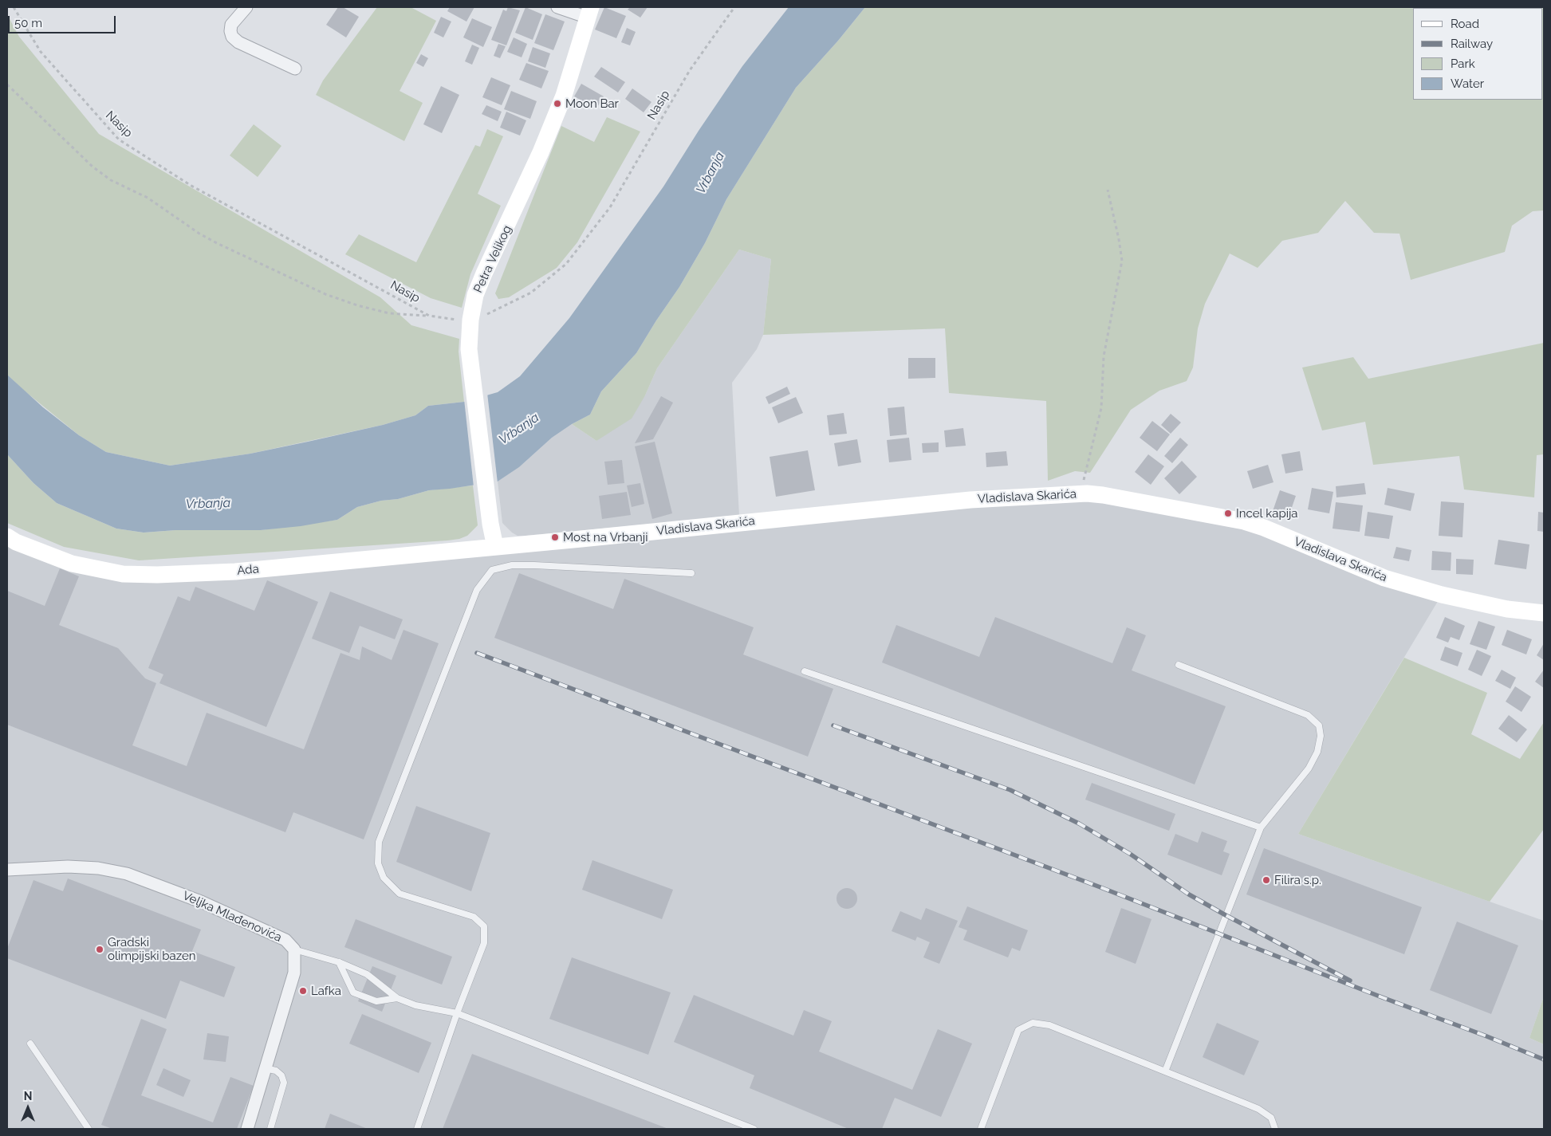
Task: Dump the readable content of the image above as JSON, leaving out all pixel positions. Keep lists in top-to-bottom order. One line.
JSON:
{"streets":{"street":["Petra Velikog","Vladislava Skarića","Ada","Veljka Mlađenovića"],"path":["Nasip"]},"crossings":[["Nasip","Petra Velikog"],["Petra Velikog","Vladislava Skarića"],["Petra Velikog","Ada"],["Vladislava Skarića","Ada"]],"water":["Vrbanja"],"places":["Moon Bar","Incel kapija","Most na Vrbanji","Filira s.p.","Gradski olimpijski bazen","Lafka"],"legend":["Road","Railway","Park","Water"],"scale_bar":"50 m","north":"top"}
